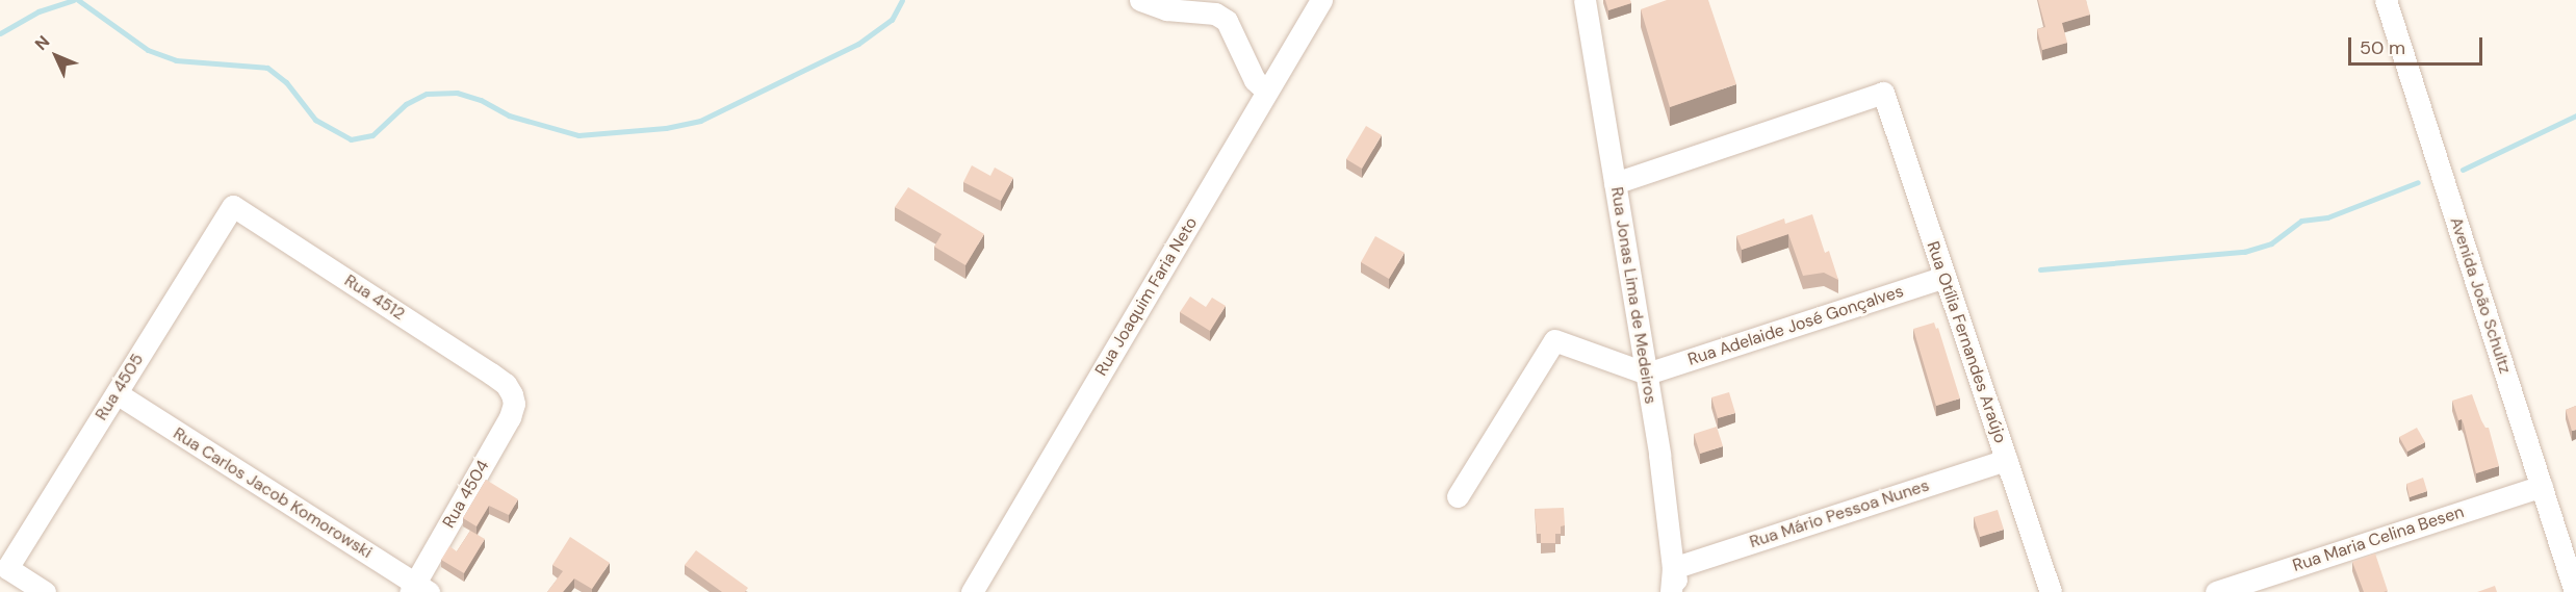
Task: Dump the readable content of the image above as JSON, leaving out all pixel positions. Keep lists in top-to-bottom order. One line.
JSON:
{"streets":{"street":["Rua Jonas Lima de Medeiros","Avenida João Schultz","Rua Joaquim Faria Neto","Rua 4512","Rua Adelaide José Gonçalves","Rua Otília Fernandes Araújo","Rua 4505","Rua Carlos Jacob Komorowski","Rua 4504","Rua Mário Pessoa Nunes","Rua Maria Celina Besen"]},"crossings":[["Rua Jonas Lima de Medeiros","Rua Adelaide José Gonçalves"],["Rua Jonas Lima de Medeiros","Rua Otília Fernandes Araújo"],["Rua Jonas Lima de Medeiros","Rua Mário Pessoa Nunes"],["Avenida João Schultz","Rua Maria Celina Besen"],["Rua 4512","Rua 4505"],["Rua 4512","Rua 4504"],["Rua Adelaide José Gonçalves","Rua Otília Fernandes Araújo"],["Rua Otília Fernandes Araújo","Rua Mário Pessoa Nunes"],["Rua 4505","Rua Carlos Jacob Komorowski"],["Rua Carlos Jacob Komorowski","Rua 4504"]],"scale_bar":"50 m","north":"top left"}
